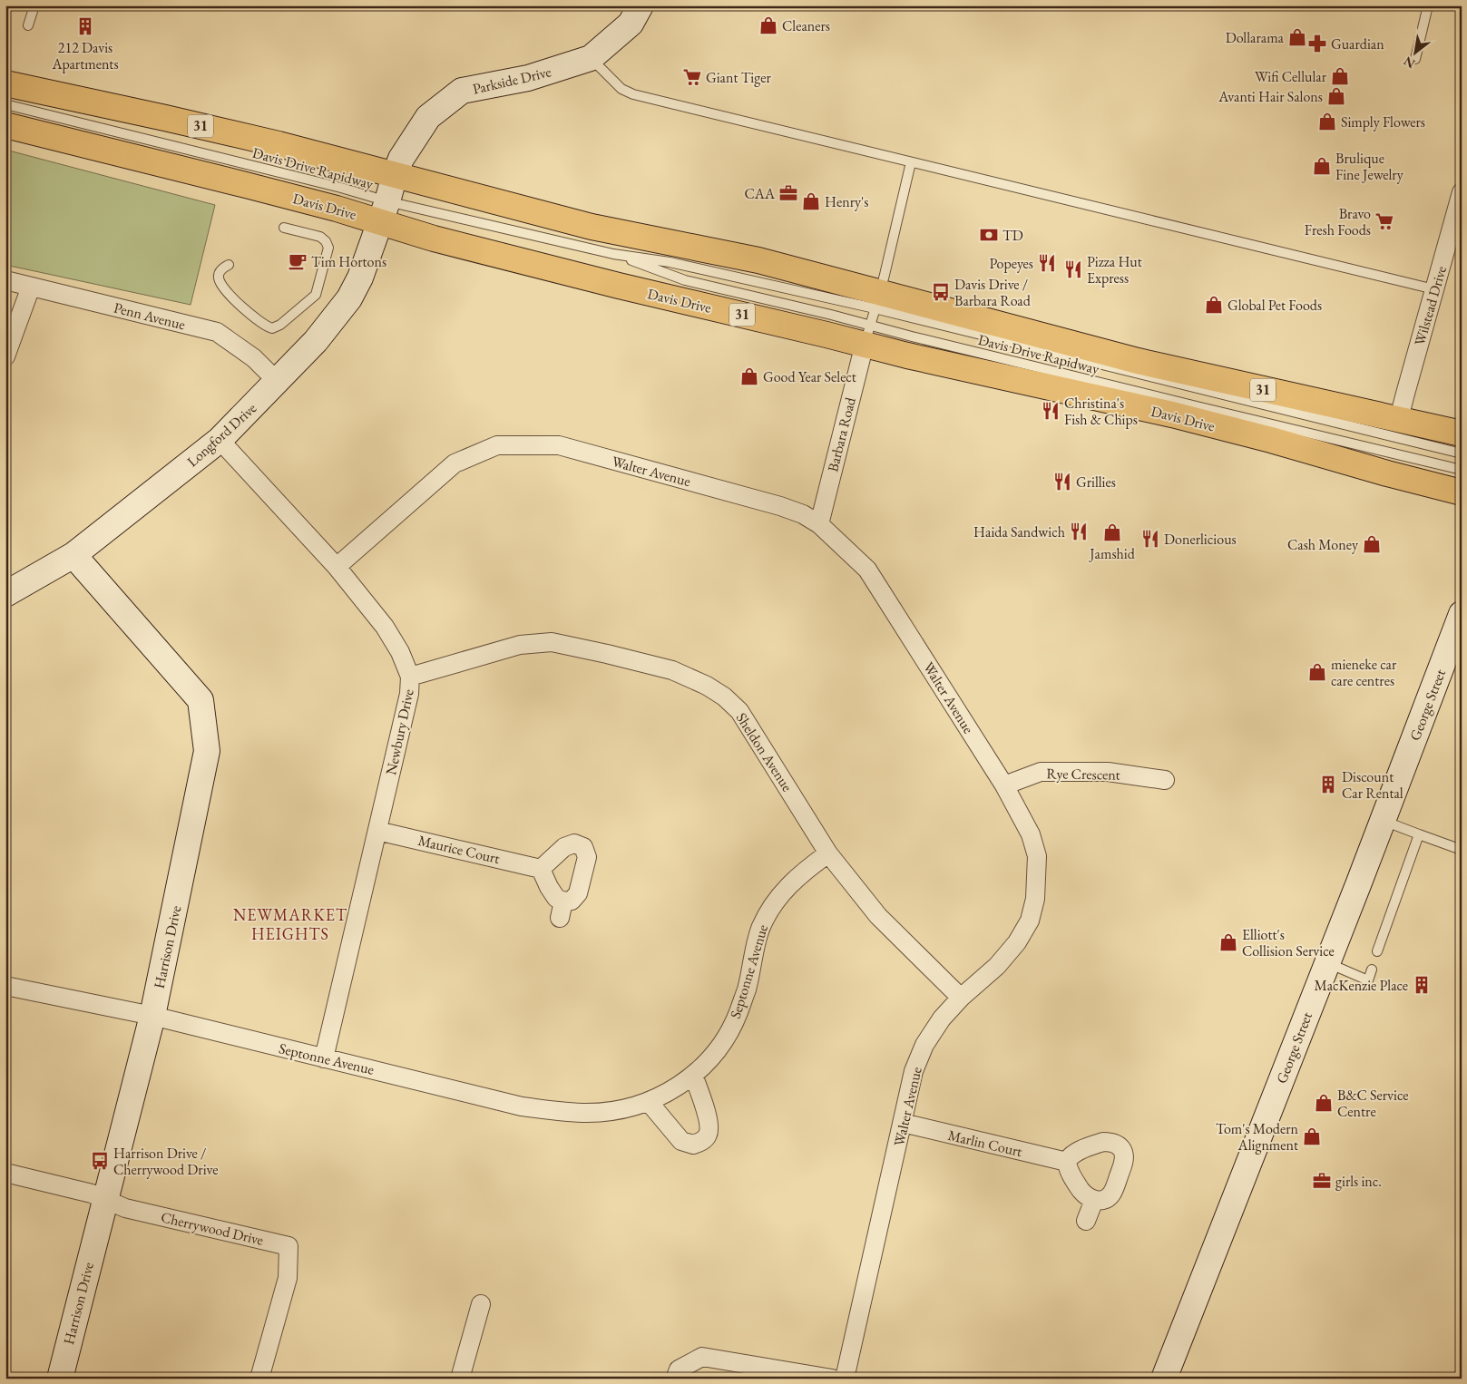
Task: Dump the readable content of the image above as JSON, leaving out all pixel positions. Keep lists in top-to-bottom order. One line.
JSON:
{"streets":{"main road":["31","Davis Drive"],"street":["Parkside Drive","Wilstead Drive","Penn Avenue","Longford Drive","Barbara Road","Walter Avenue","George Street","Newbury Drive","Sheldon Avenue","Rye Crescent","Maurice Court","Harrison Drive","Septonne Avenue","Marlin Court","Cherrywood Drive"],"lane":["Davis Drive Rapidway"]},"crossings":[["Parkside Drive","31"],["Parkside Drive","Davis Drive Rapidway"],["Parkside Drive","Davis Drive"],["Parkside Drive","Longford Drive"],["31","Davis Drive Rapidway"],["31","Wilstead Drive"],["Davis Drive Rapidway","Davis Drive"],["Davis Drive Rapidway","Longford Drive"],["Davis Drive Rapidway","Barbara Road"],["Davis Drive","Longford Drive"],["Davis Drive","Barbara Road"],["Penn Avenue","Longford Drive"],["Longford Drive","Newbury Drive"],["Longford Drive","Harrison Drive"],["Barbara Road","Walter Avenue"],["Walter Avenue","Newbury Drive"],["Walter Avenue","Sheldon Avenue"],["Walter Avenue","Rye Crescent"],["Walter Avenue","Marlin Court"],["Newbury Drive","Sheldon Avenue"],["Newbury Drive","Maurice Court"],["Newbury Drive","Septonne Avenue"],["Sheldon Avenue","Septonne Avenue"],["Harrison Drive","Septonne Avenue"],["Harrison Drive","Cherrywood Drive"]],"districts":["NEWMARKET HEIGHTS"],"places":{"shop":["Cleaners","Dollarama","Wifi Cellular","Avanti Hair Salons","Simply Flowers","Brulique Fine Jewelry","Henry's","Global Pet Foods","Good Year Select","Jamshid","Cash Money","mieneke car care centres","Elliott's Collision Service","B&C Service Centre","Tom's Modern Alignment"],"building":["212 Davis Apartments","Discount Car Rental","MacKenzie Place"],"pharmacy":["Guardian"],"supermarket":["Giant Tiger","Bravo Fresh Foods"],"office":["CAA","girls inc."],"bank":["TD"],"cafe":["Tim Hortons"],"restaurant":["Popeyes","Pizza Hut Express","Christina's Fish & Chips","Grillies","Haida Sandwich","Donerlicious"],"bus stop":["Davis Drive / Barbara Road","Harrison Drive / Cherrywood Drive"]},"north":"bottom left"}
